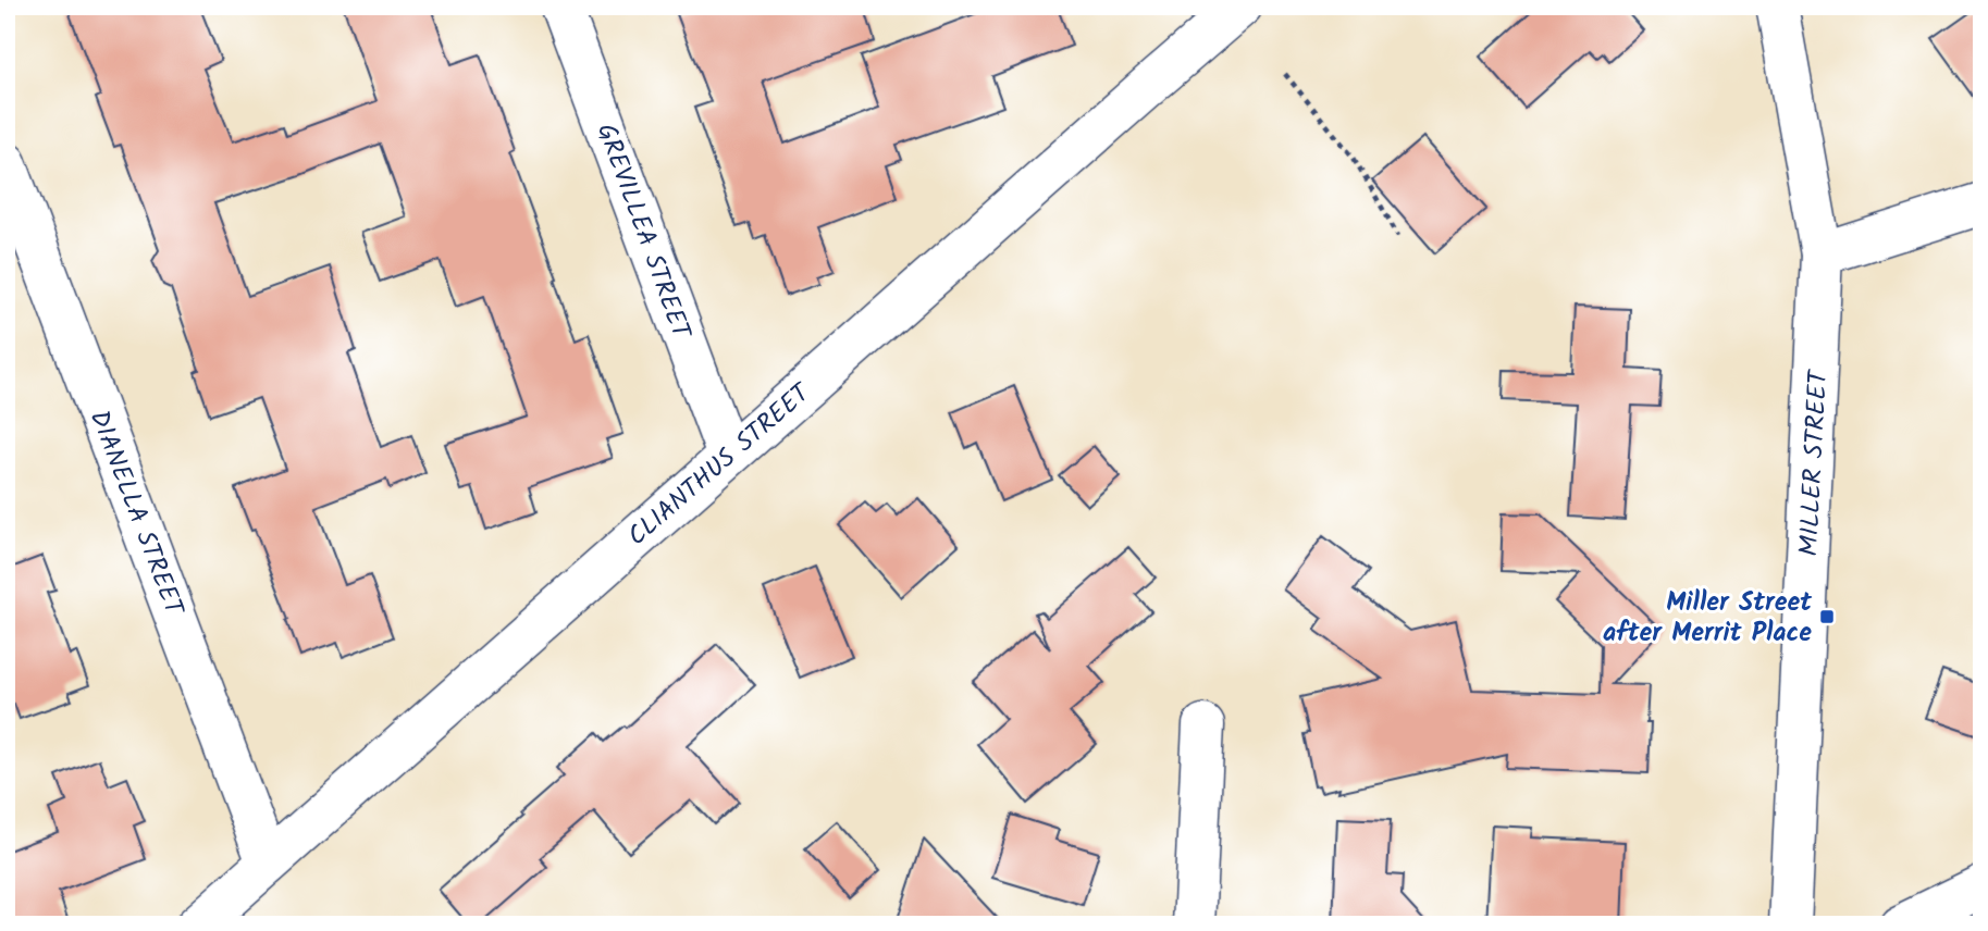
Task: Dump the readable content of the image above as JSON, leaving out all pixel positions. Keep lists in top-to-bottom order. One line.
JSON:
{"streets":{"street":["GREVILLEA STREET","MILLER STREET","CLIANTHUS STREET","DIANELLA STREET"]},"crossings":[["GREVILLEA STREET","CLIANTHUS STREET"],["CLIANTHUS STREET","DIANELLA STREET"]],"places":{"transit":["Miller Street after Merrit Place"]}}
